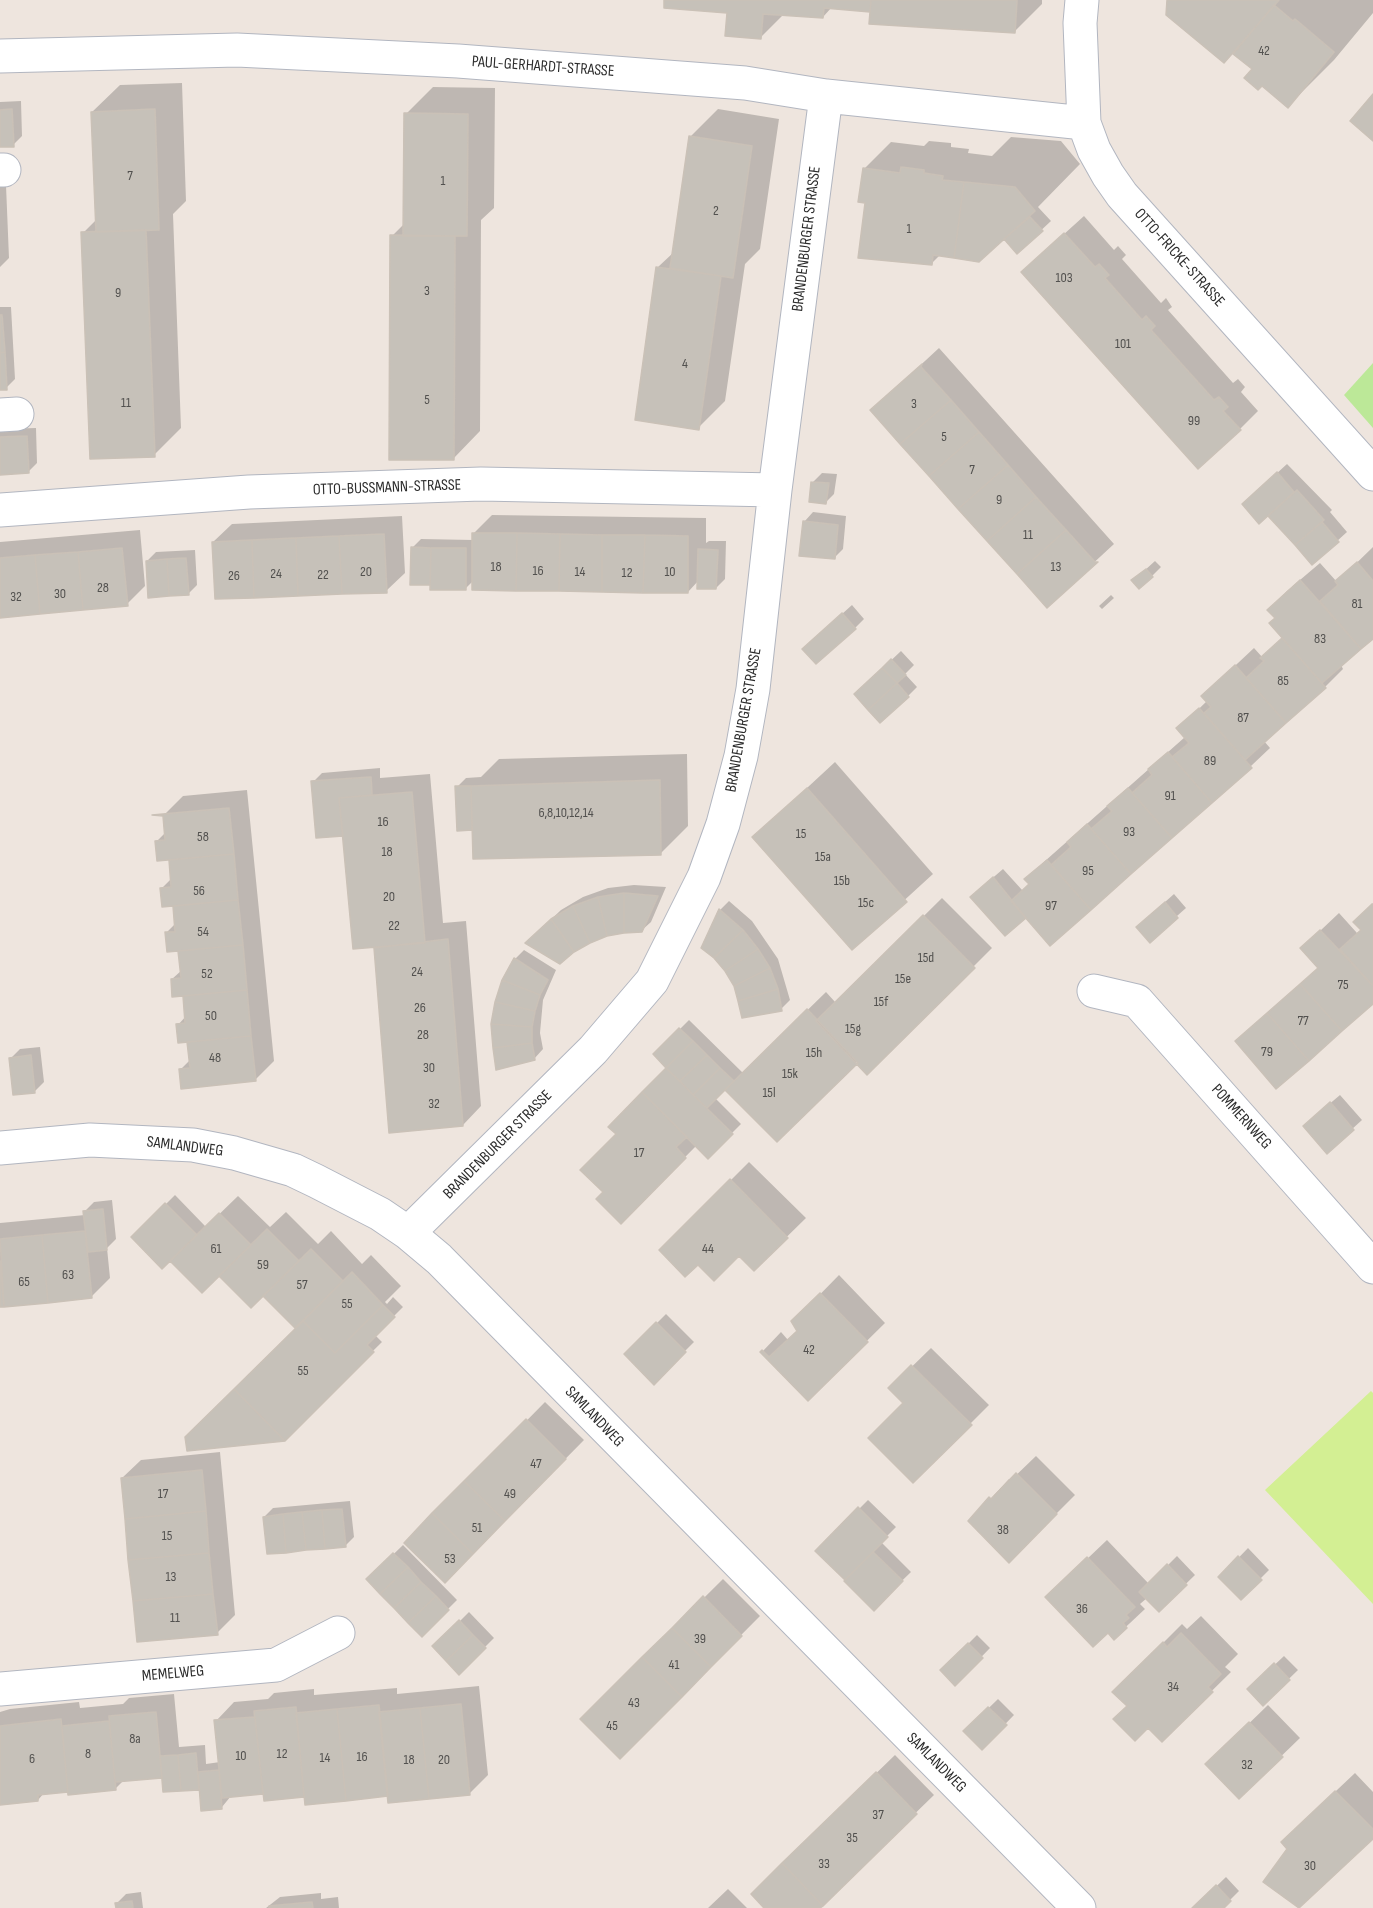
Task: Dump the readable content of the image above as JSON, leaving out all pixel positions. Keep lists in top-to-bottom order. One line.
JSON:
{"streets":{"street":["PAUL-GERHARDT-STRASSE","BRANDENBURGER STRASSE","OTTO-FRICKE-STRASSE","OTTO-BUSSMANN-STRASSE","POMMERNWEG","SAMLANDWEG","MEMELWEG"]},"crossings":[["PAUL-GERHARDT-STRASSE","BRANDENBURGER STRASSE"],["PAUL-GERHARDT-STRASSE","OTTO-FRICKE-STRASSE"],["BRANDENBURGER STRASSE","OTTO-BUSSMANN-STRASSE"],["BRANDENBURGER STRASSE","SAMLANDWEG"]],"house_numbers":["42","7","1","2","1","103","3","9","101","4","5","11","3","99","5","7","9","11","18","13","16","20","14","10","12","24","22","26","28","30","32","81","83","85","87","89","91","6,8,10,12,14","16","93","15","58","18","15a","95","15b","56","20","15c","97","22","54","15d","24","52","15e","75","15f","26","50","77","15g","28","79","15h","48","30","15k","15l","32","17","61","44","59","63","65","57","55","42","55","47","17","49","51","38","15","53","13","36","11","39","41","34","43","45","8a","8","12","10","16","14","6","18","20","32","37","35","33","30"]}
